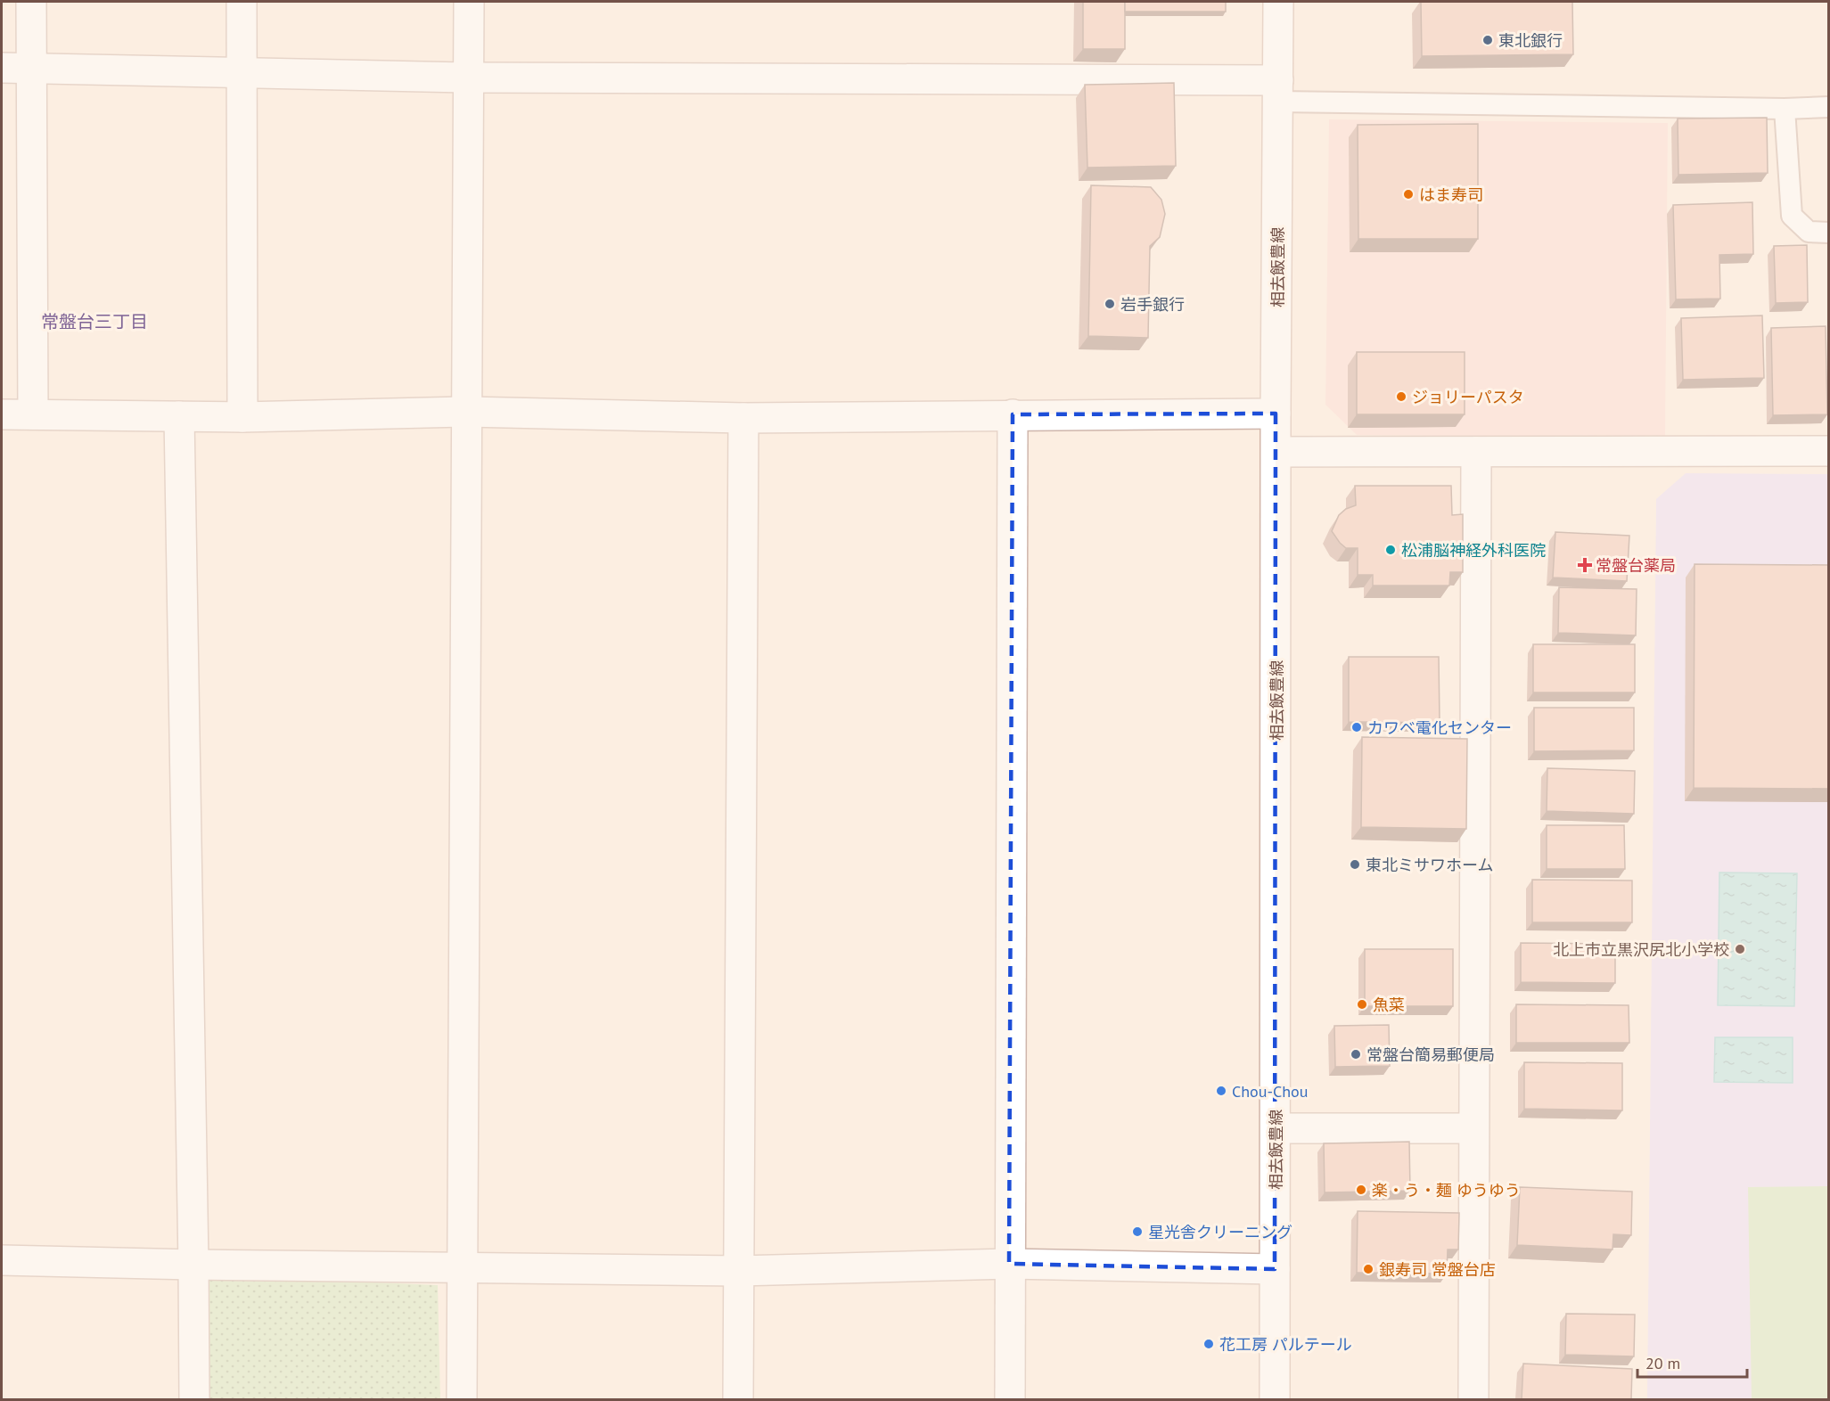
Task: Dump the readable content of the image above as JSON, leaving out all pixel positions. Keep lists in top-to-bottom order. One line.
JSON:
{"streets":{"street":["相去飯豊線"]},"districts":["常盤台三丁目"],"places":{"other":["東北銀行","はま寿司","岩手銀行","ジョリーパスタ","松浦脳神経外科医院","カワベ電化センター","東北ミサワホーム","北上市立黒沢尻北小学校","魚菜","常盤台簡易郵便局","Chou-Chou","楽・う・麺 ゆうゆう","星光舎クリーニング","銀寿司 常盤台店","花工房 パルテール"],"health":["常盤台薬局"]},"scale_bar":"20 m"}
